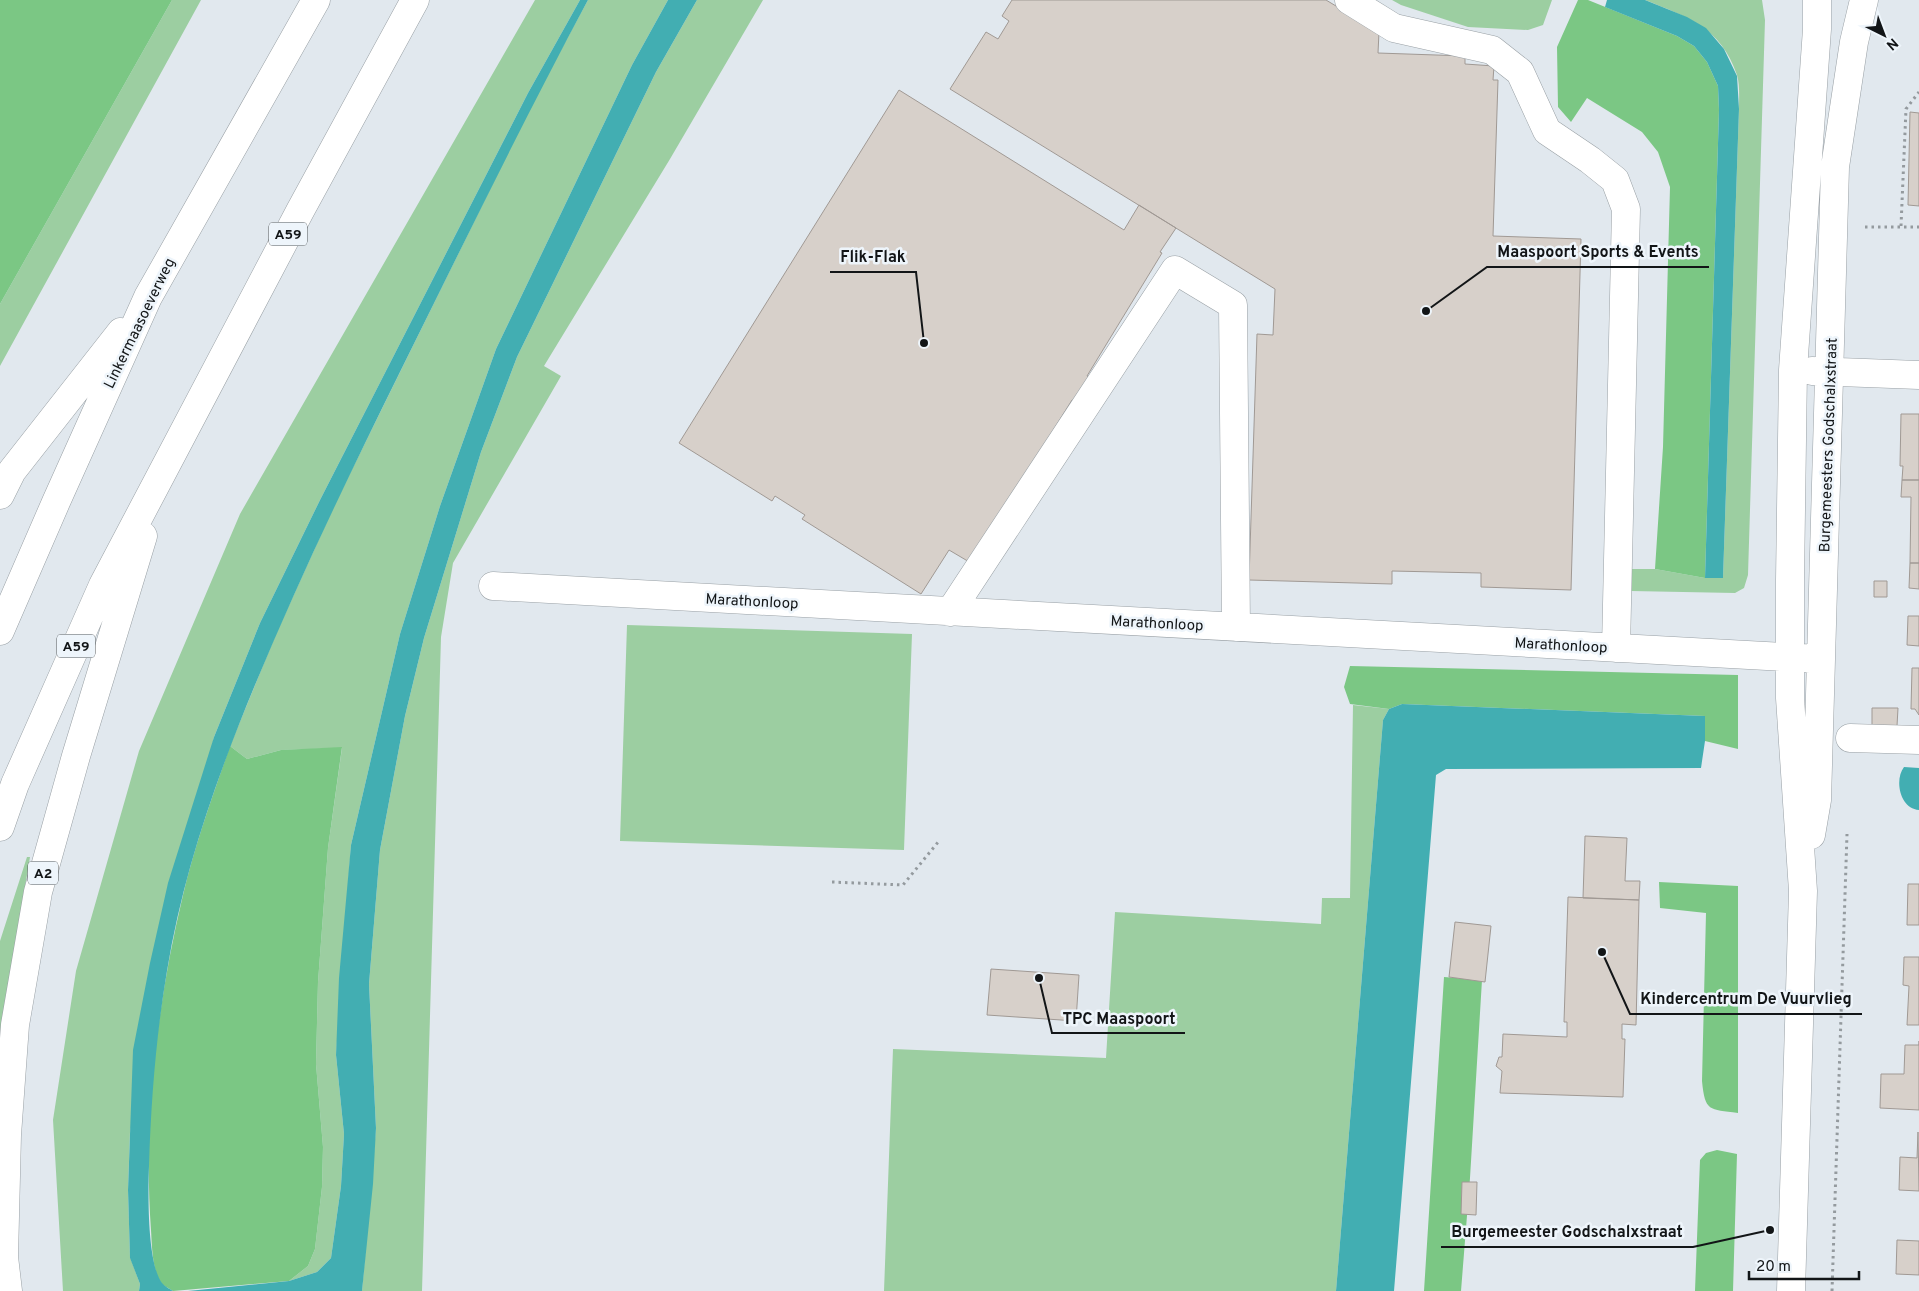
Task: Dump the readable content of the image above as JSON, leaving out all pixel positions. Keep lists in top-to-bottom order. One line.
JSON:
{"streets":{"main road":["A59","Linkermaasoeverweg","Burgemeesters Godschalxstraat","Marathonloop","A2"]},"crossings":[["A59","A2"],["Burgemeesters Godschalxstraat","Marathonloop"]],"places":["Maaspoort Sports & Events","Flik-Flak","Kindercentrum De Vuurvlieg","TPC Maaspoort","Burgemeester Godschalxstraat"],"scale_bar":"20 m","north":"bottom right"}
